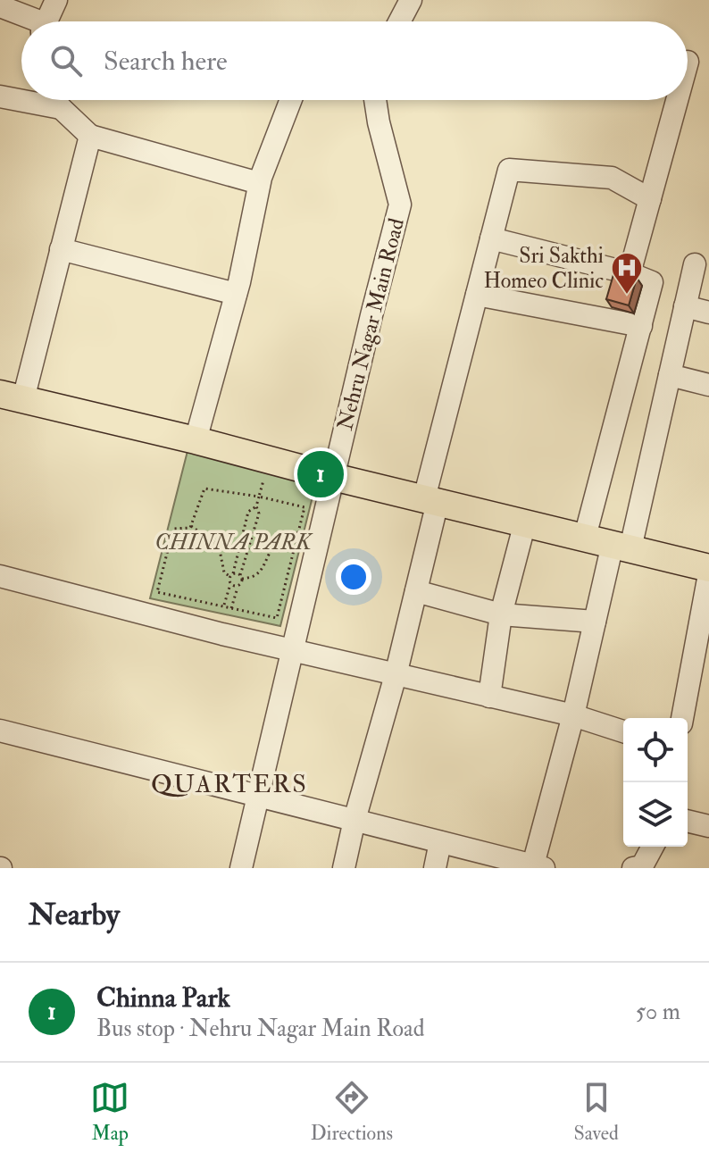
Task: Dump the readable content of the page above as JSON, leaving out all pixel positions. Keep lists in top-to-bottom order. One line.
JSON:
{"streets":{"street":["Nehru Nagar Main Road"]},"districts":["QUARTERS"],"parks":["CHINNA PARK"],"places":{"hospital":["Sri Sakthi Homeo Clinic"]},"page":{"search":"Search here","pins":"1","heading":"Nearby","list":[{"mark":"1","name":"Chinna Park","note":"Bus stop · Nehru Nagar Main Road","value":"50 m"}],"nav":["Map","Directions","Saved"]}}
